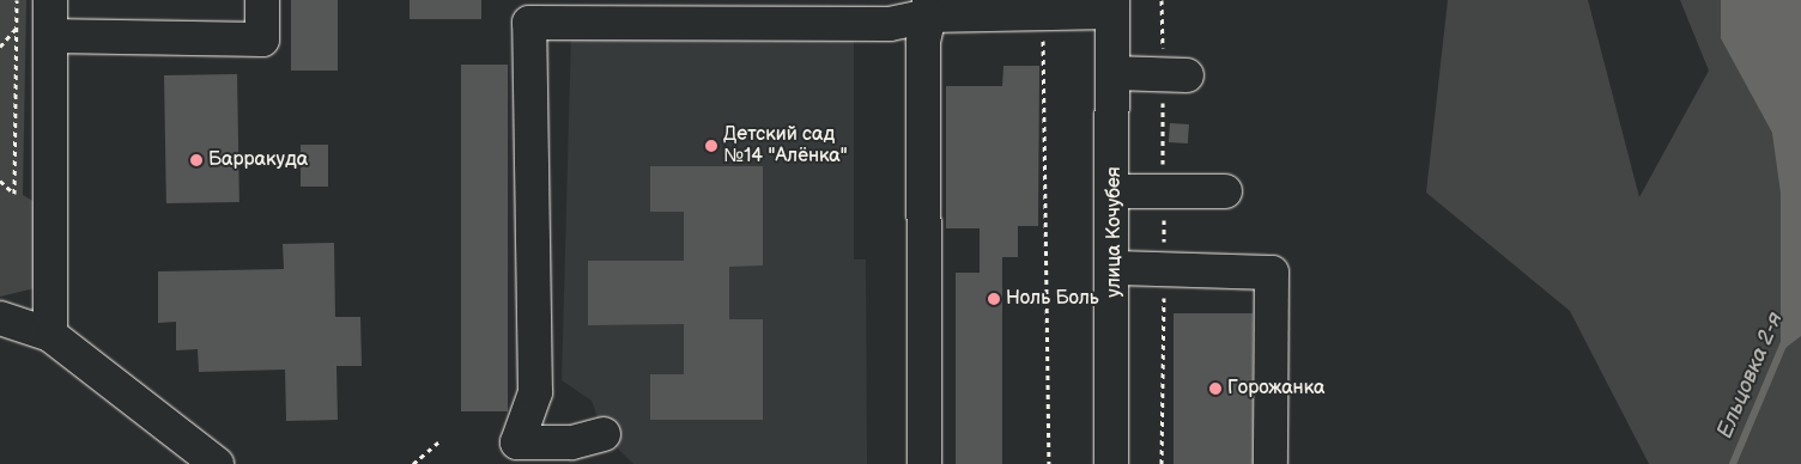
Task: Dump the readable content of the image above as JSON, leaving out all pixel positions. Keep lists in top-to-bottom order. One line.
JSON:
{"streets":{"street":["улица Кочубея"]},"water":["Ельцовка 2-я"],"places":["Детский сад №14 \"Алёнка\"","Барракуда","Ноль Боль","Горожанка"]}
